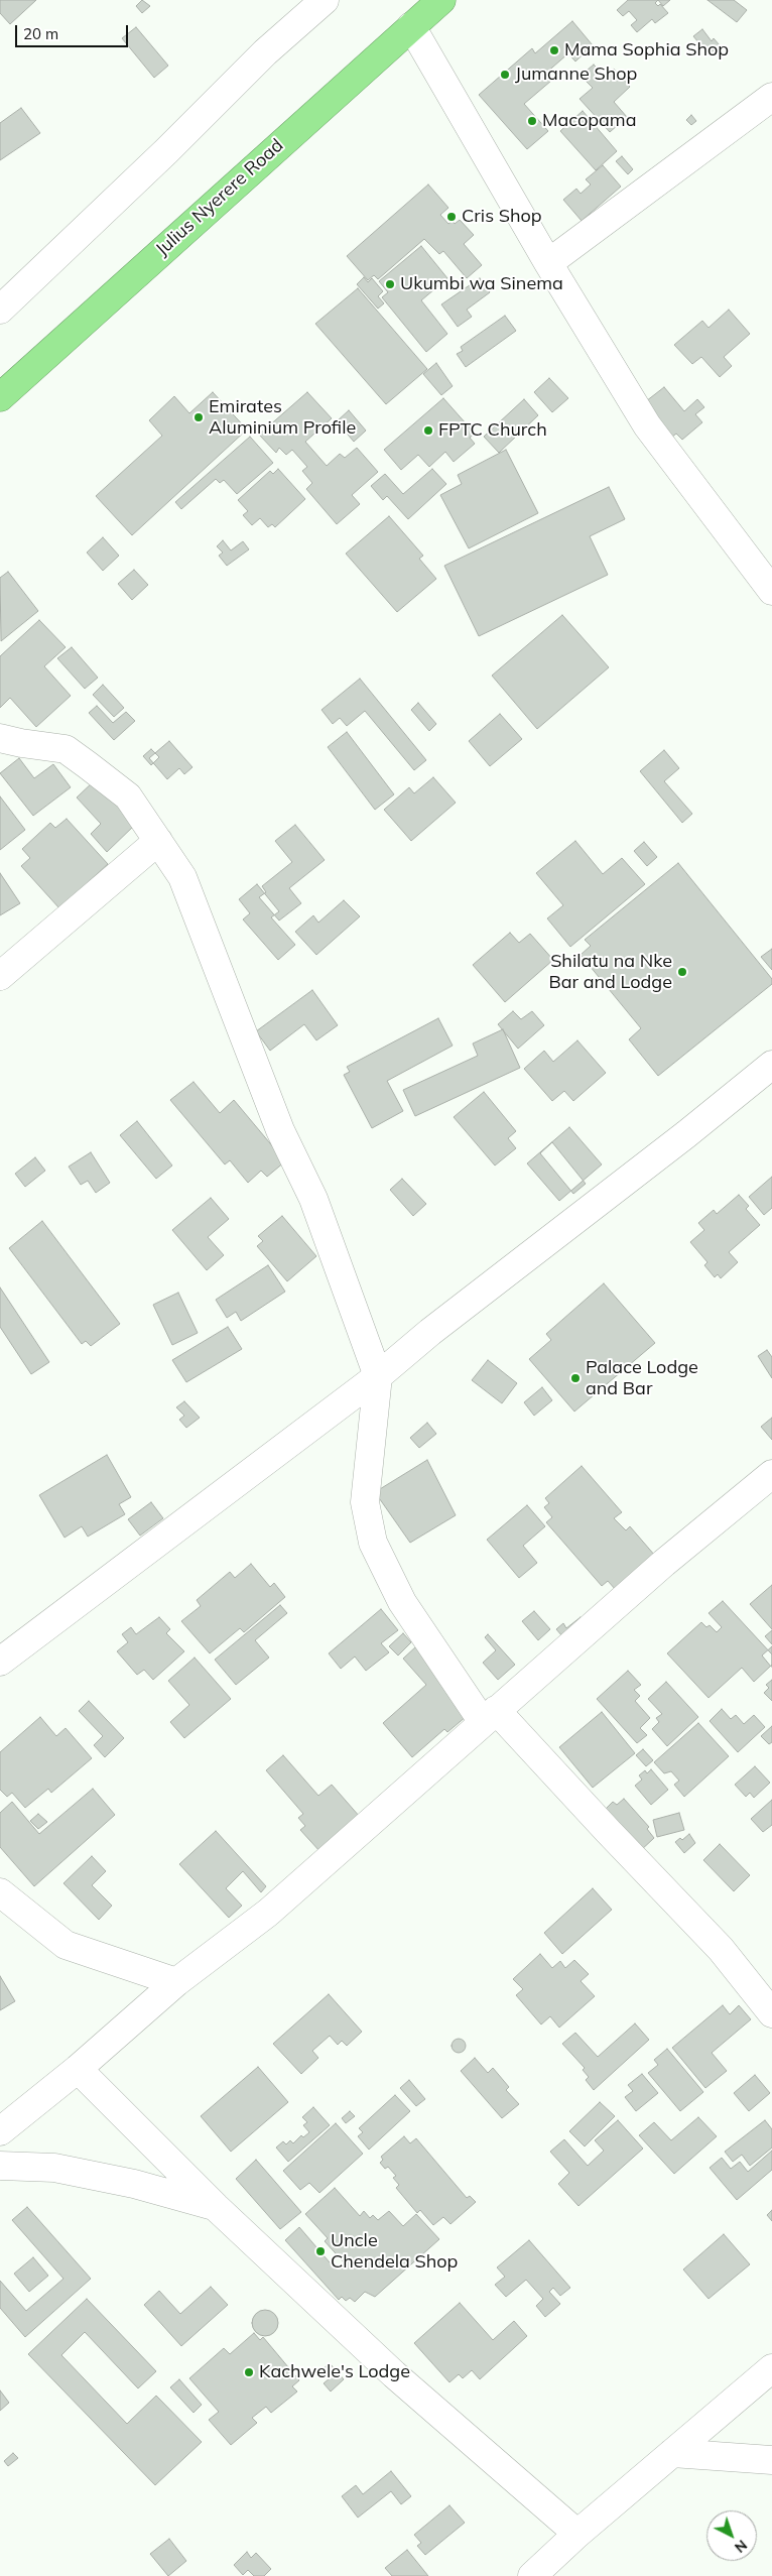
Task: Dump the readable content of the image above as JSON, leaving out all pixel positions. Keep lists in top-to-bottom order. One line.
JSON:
{"streets":{"highway":["Julius Nyerere Road"]},"places":["Mama Sophia Shop","Jumanne Shop","Macopama","Cris Shop","Ukumbi wa Sinema","Emirates Aluminium Profile","FPTC Church","Shilatu na Nke Bar and Lodge","Palace Lodge and Bar","Uncle Chendela Shop","Kachwele's Lodge"],"scale_bar":"20 m","north":"bottom right"}
